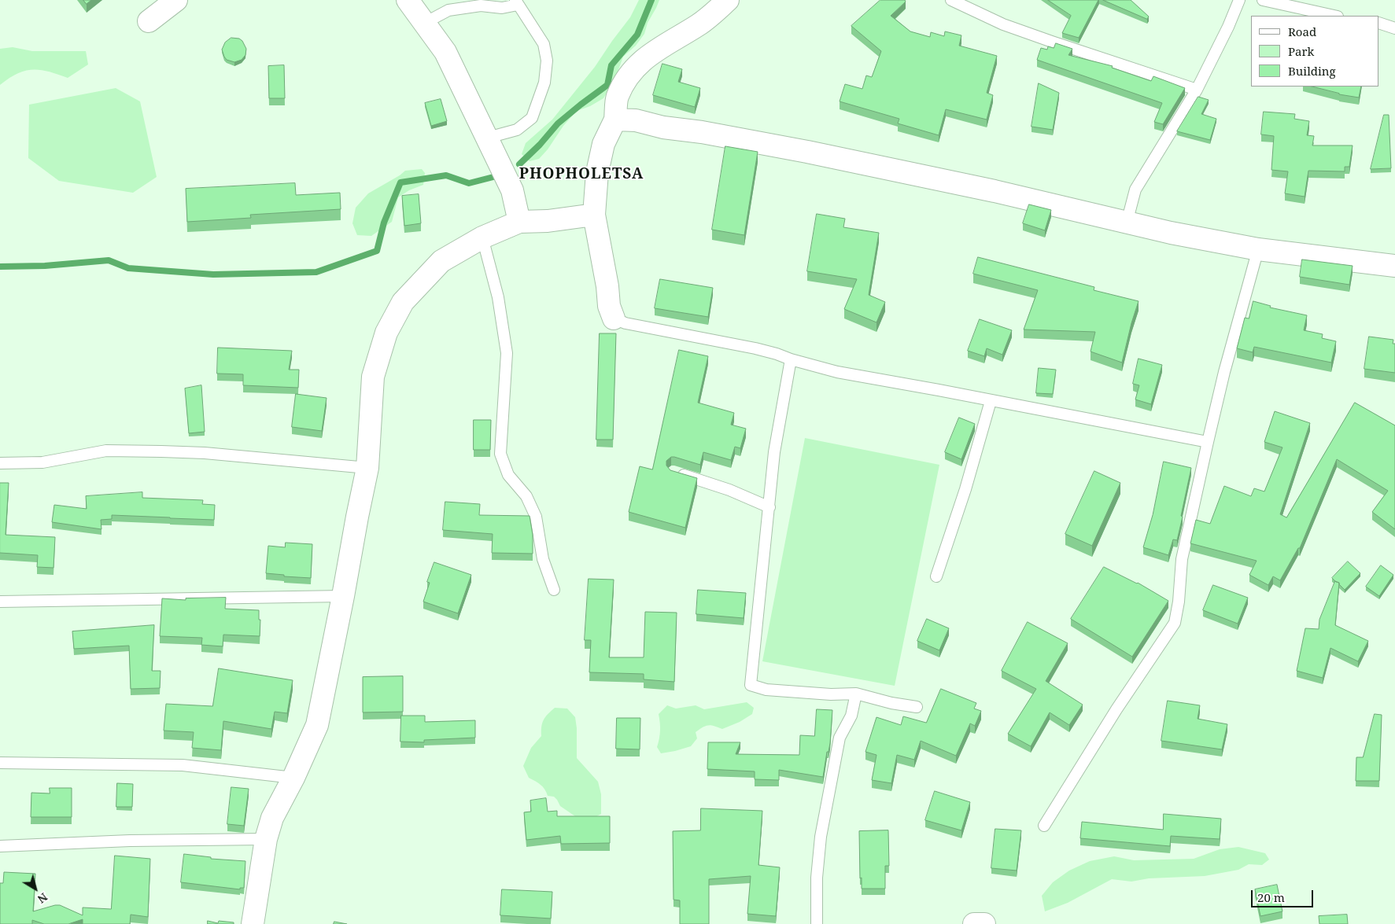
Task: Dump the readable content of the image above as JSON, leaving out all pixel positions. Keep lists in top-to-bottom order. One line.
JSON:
{"districts":["PHOPHOLETSA"],"legend":["Road","Park","Building"],"scale_bar":"20 m","north":"bottom right"}
